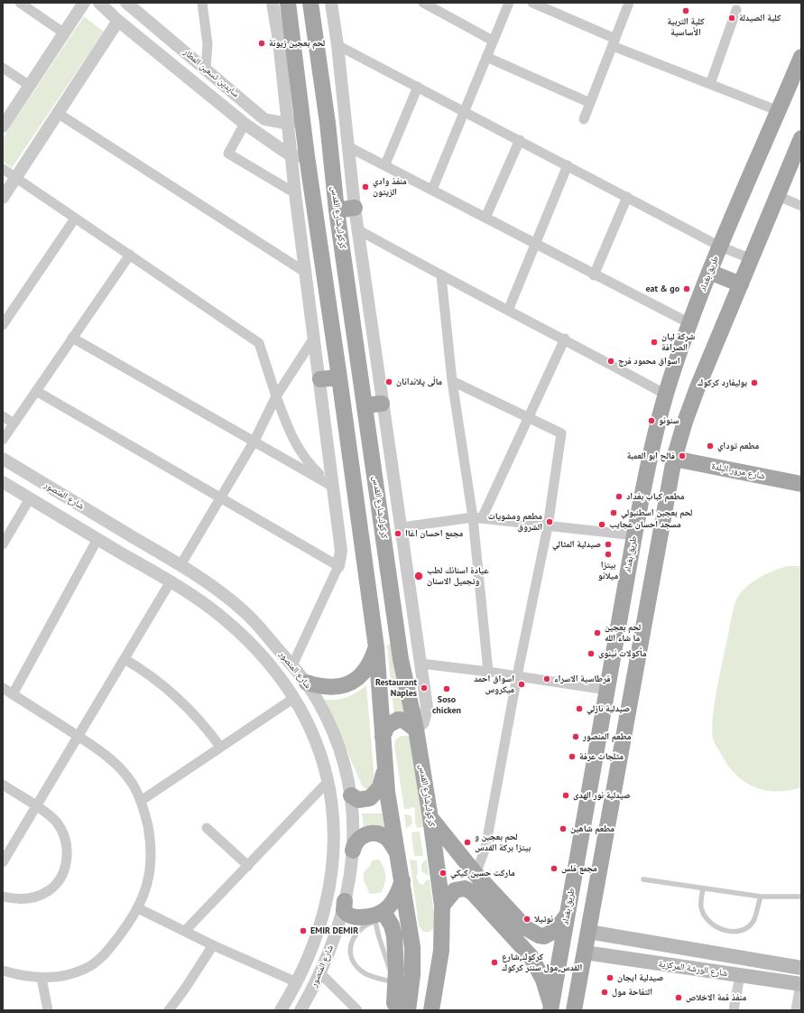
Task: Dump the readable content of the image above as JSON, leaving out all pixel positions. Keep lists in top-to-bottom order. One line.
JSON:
{"streets":{"main road":["كركوك,شارع القدس","طريق بغداد","شارع مرور البلدة","شارع الورشة المركزية"],"street":["سايدين تسعين المطار","شارع المنصور"]},"places":["كلية التربية الأساسية","كلية الصيدلة","لحم بعجين زيونة","منفذ وادي الزيتون","eat & go","شركة ليان الصرافة","اسواق محمود فرج","ماڵی پلاندانان","بوليفارد كركوك","سنونو","مطعم توداي","فالح ابو العمبة","مطعم كباب بغداد","لحم بعجين اسطنبولي","مطعم ومشويات الشروق","مسجد احسان عجايب","مجمع احسان اغاا","صيدلية المثالي","بيتزا ميلانو","عيادة اسنانك لطب وتجميل الاسنان","لحم بعجين ما شاء الله","مأكولات نينوى","قرطاسية الاسراء","اسواق احمد ميكروس","Restaurant Naples","Soso chicken","صيدلية نازلي","مطعم المنصور","مثلجات عرفة","صيدلية نور الهدى","مطعم شاهين","لحم بعجين و بيتزا بركة القدس","مجمع فلس","ماركت حسين كيكي","نوتيلا","EMIR DEMIR","كركوك,شارع القدس,مول سنتر كركوك","صيدلية ايجان","التفاحة مول","منفذ قمة الاخلاص"]}
